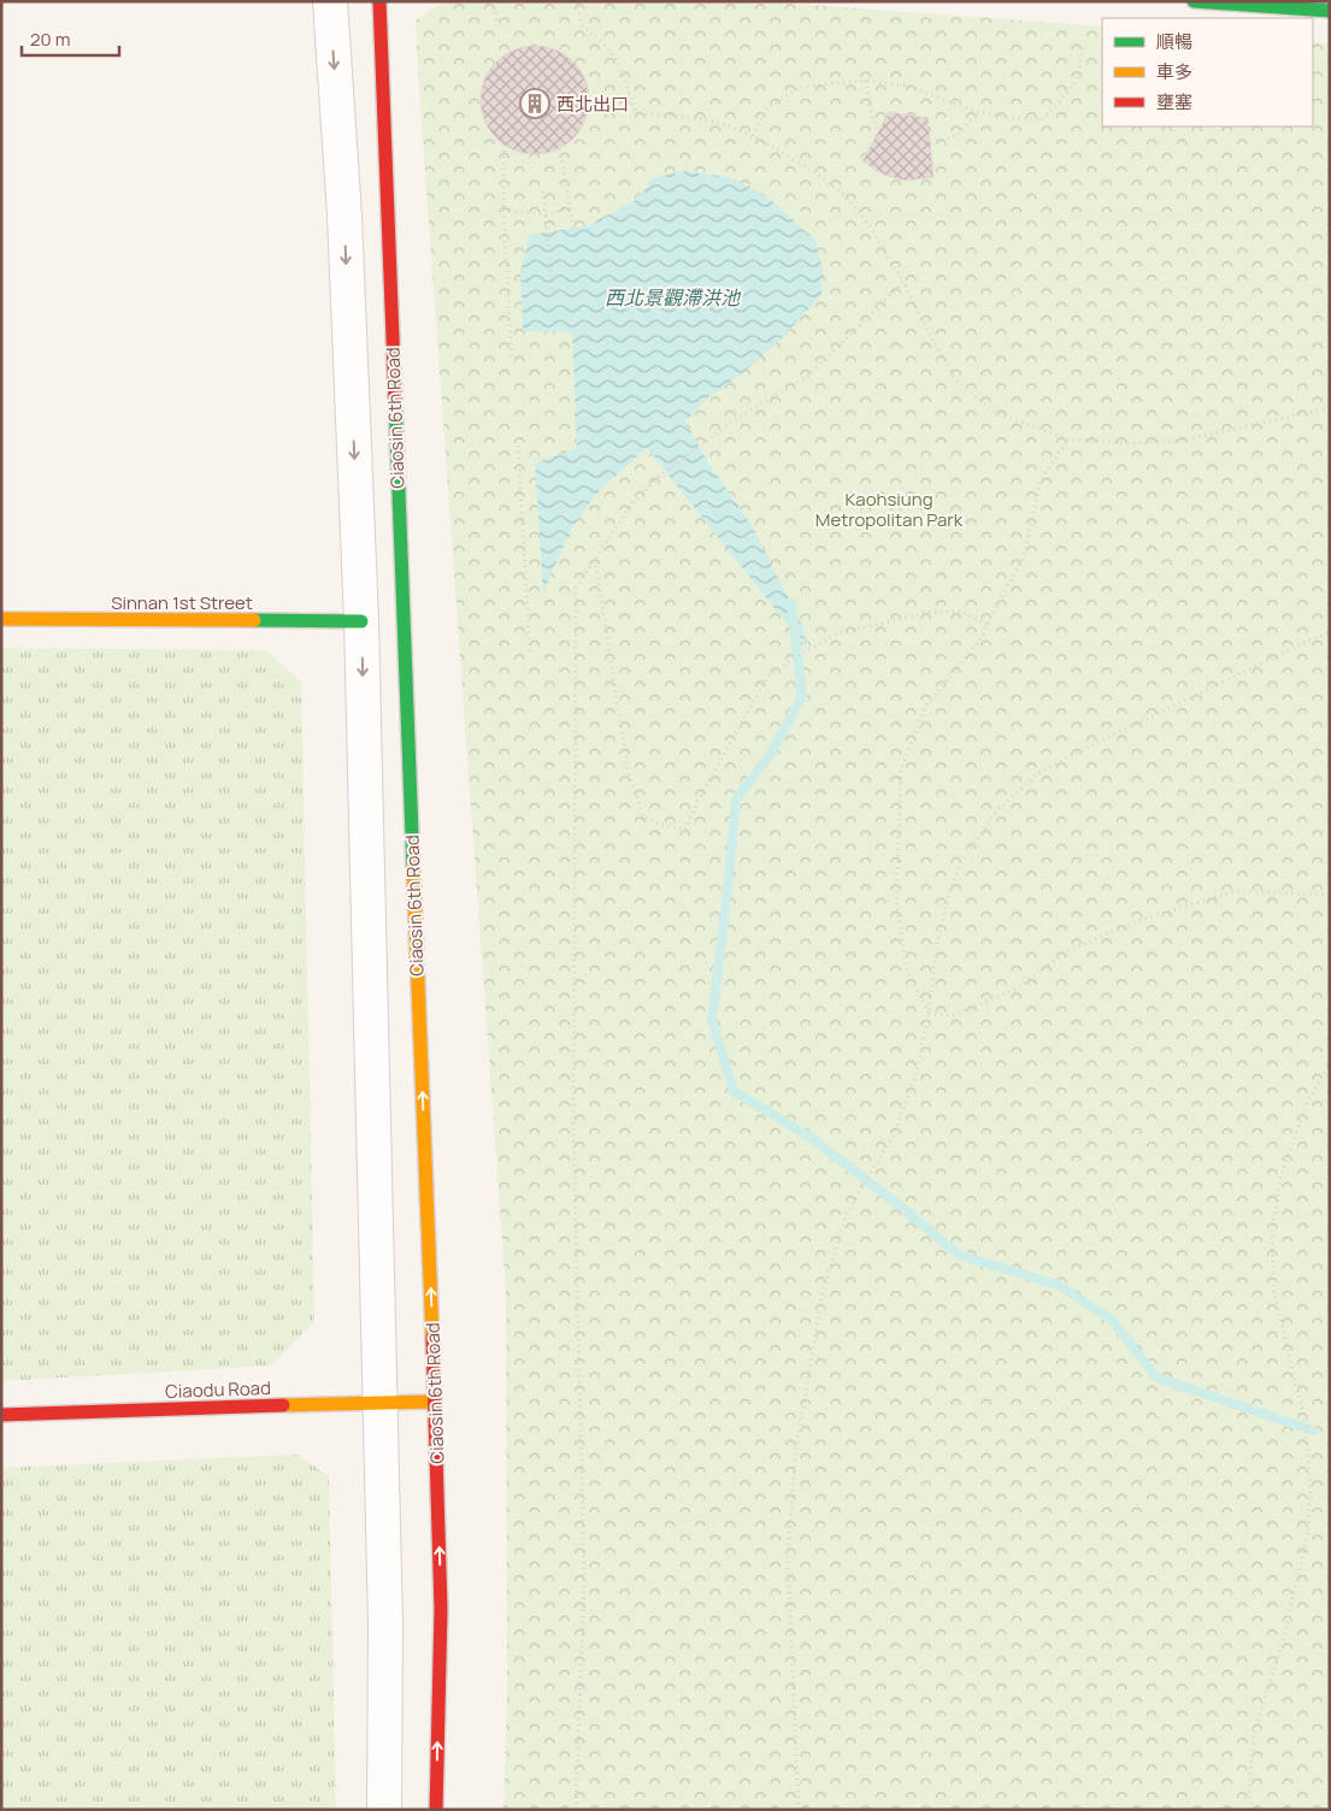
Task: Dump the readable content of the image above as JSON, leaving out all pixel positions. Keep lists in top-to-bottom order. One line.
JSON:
{"streets":{"street":["Ciaosin 6th Road","Sinnan 1st Street","Ciaodu Road"]},"crossings":[["Ciaosin 6th Road","Ciaodu Road"]],"water":["西北景觀滯洪池"],"parks":["Kaohsiung Metropolitan Park"],"places":{"building":["西北出口"]},"legend":["順暢","車多","壅塞"],"scale_bar":"20 m"}
